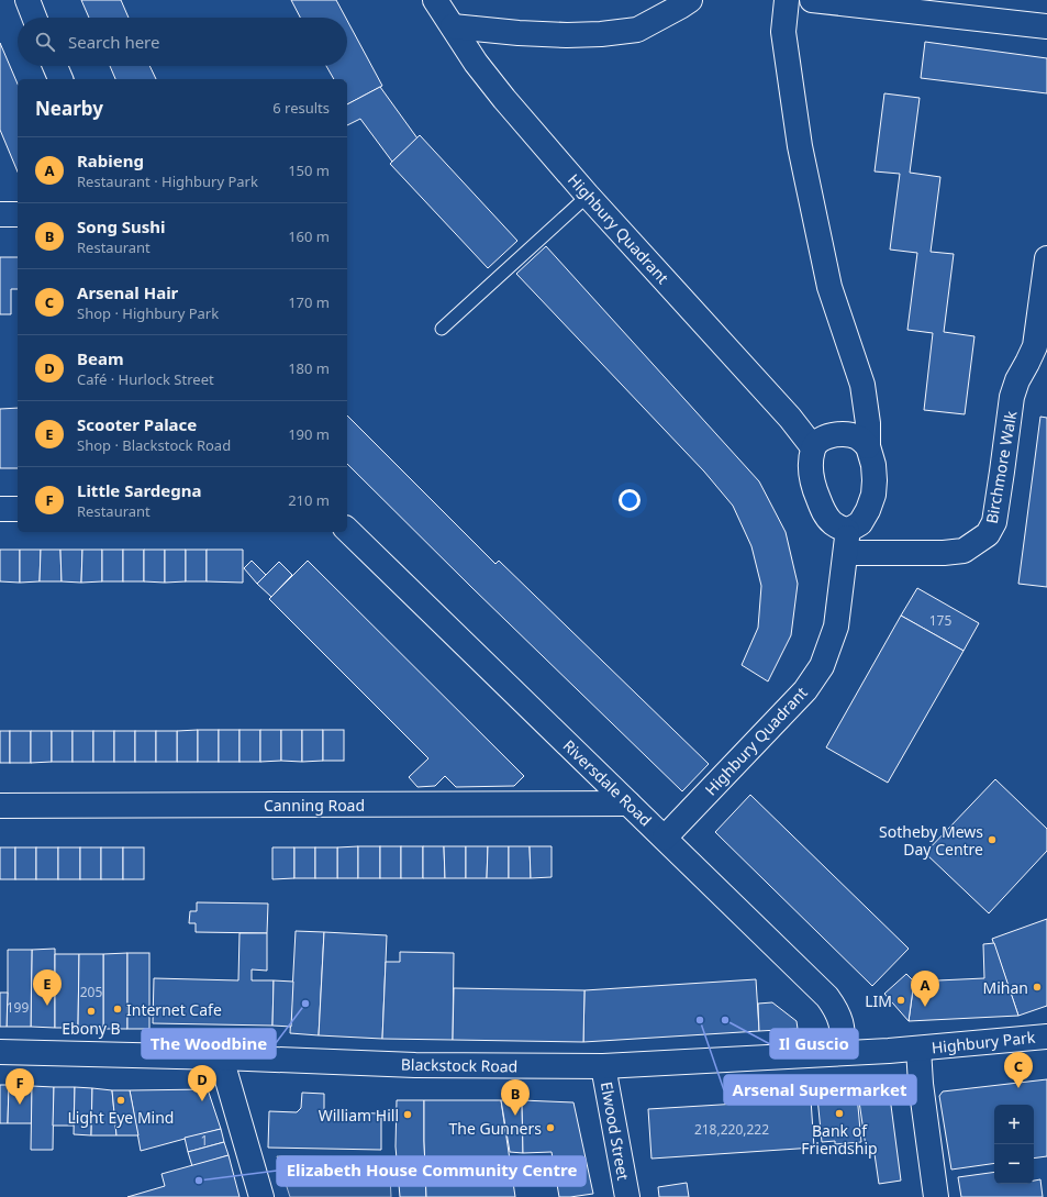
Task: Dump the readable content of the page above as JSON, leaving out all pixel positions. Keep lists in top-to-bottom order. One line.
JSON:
{"streets":{"street":["Highbury Quadrant","Birchmore Walk","Riversdale Road","Canning Road","Highbury Park","Blackstock Road","Elwood Street"]},"crossings":[["Highbury Quadrant","Birchmore Walk"],["Highbury Quadrant","Riversdale Road"],["Riversdale Road","Canning Road"],["Riversdale Road","Blackstock Road"],["Highbury Park","Blackstock Road"],["Blackstock Road","Elwood Street"]],"places":["Sotheby Mews Day Centre","Mihan","LIM","The Woodbine","Internet Cafe","Ebony B","Arsenal Supermarket","Il Guscio","Light Eye Mind","Bank of Friendship","William Hill","The Gunners","Elizabeth House Community Centre"],"house_numbers":["175","205","199","218,220,222","1"],"page":{"search":"Search here","heading":["Nearby","6 results"],"list":[{"mark":"A","name":"Rabieng","note":"Restaurant · Highbury Park","value":"150 m"},{"mark":"B","name":"Song Sushi","note":"Restaurant","value":"160 m"},{"mark":"C","name":"Arsenal Hair","note":"Shop · Highbury Park","value":"170 m"},{"mark":"D","name":"Beam","note":"Café · Hurlock Street","value":"180 m"},{"mark":"E","name":"Scooter Palace","note":"Shop · Blackstock Road","value":"190 m"},{"mark":"F","name":"Little Sardegna","note":"Restaurant","value":"210 m"}],"pins":["E","A","C","D","F","B"],"map_buttons":["+","−"]}}
